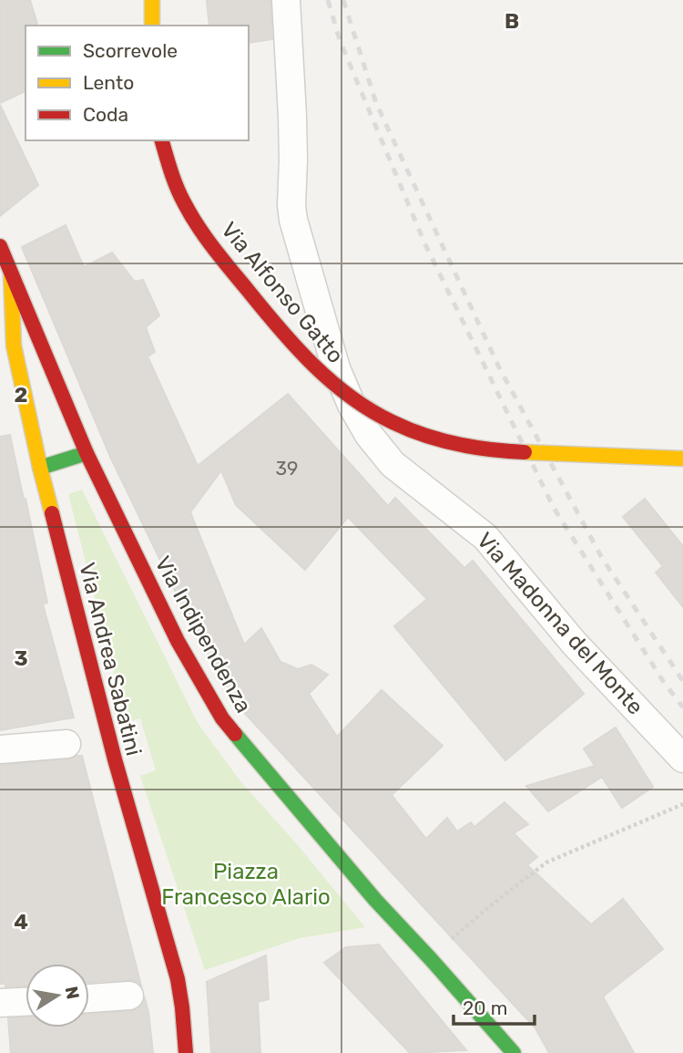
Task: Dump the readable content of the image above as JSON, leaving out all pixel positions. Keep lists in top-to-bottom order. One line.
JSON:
{"streets":{"main road":["Via Alfonso Gatto","Via Indipendenza","Via Andrea Sabatini"],"street":["Via Madonna del Monte"]},"crossings":[["Via Indipendenza","Via Andrea Sabatini"]],"parks":["Piazza Francesco Alario"],"house_numbers":["39"],"legend":["Scorrevole","Lento","Coda"],"scale_bar":"20 m","north":"right","grid":{"columns":["B"],"rows":["2","3","4"]}}
